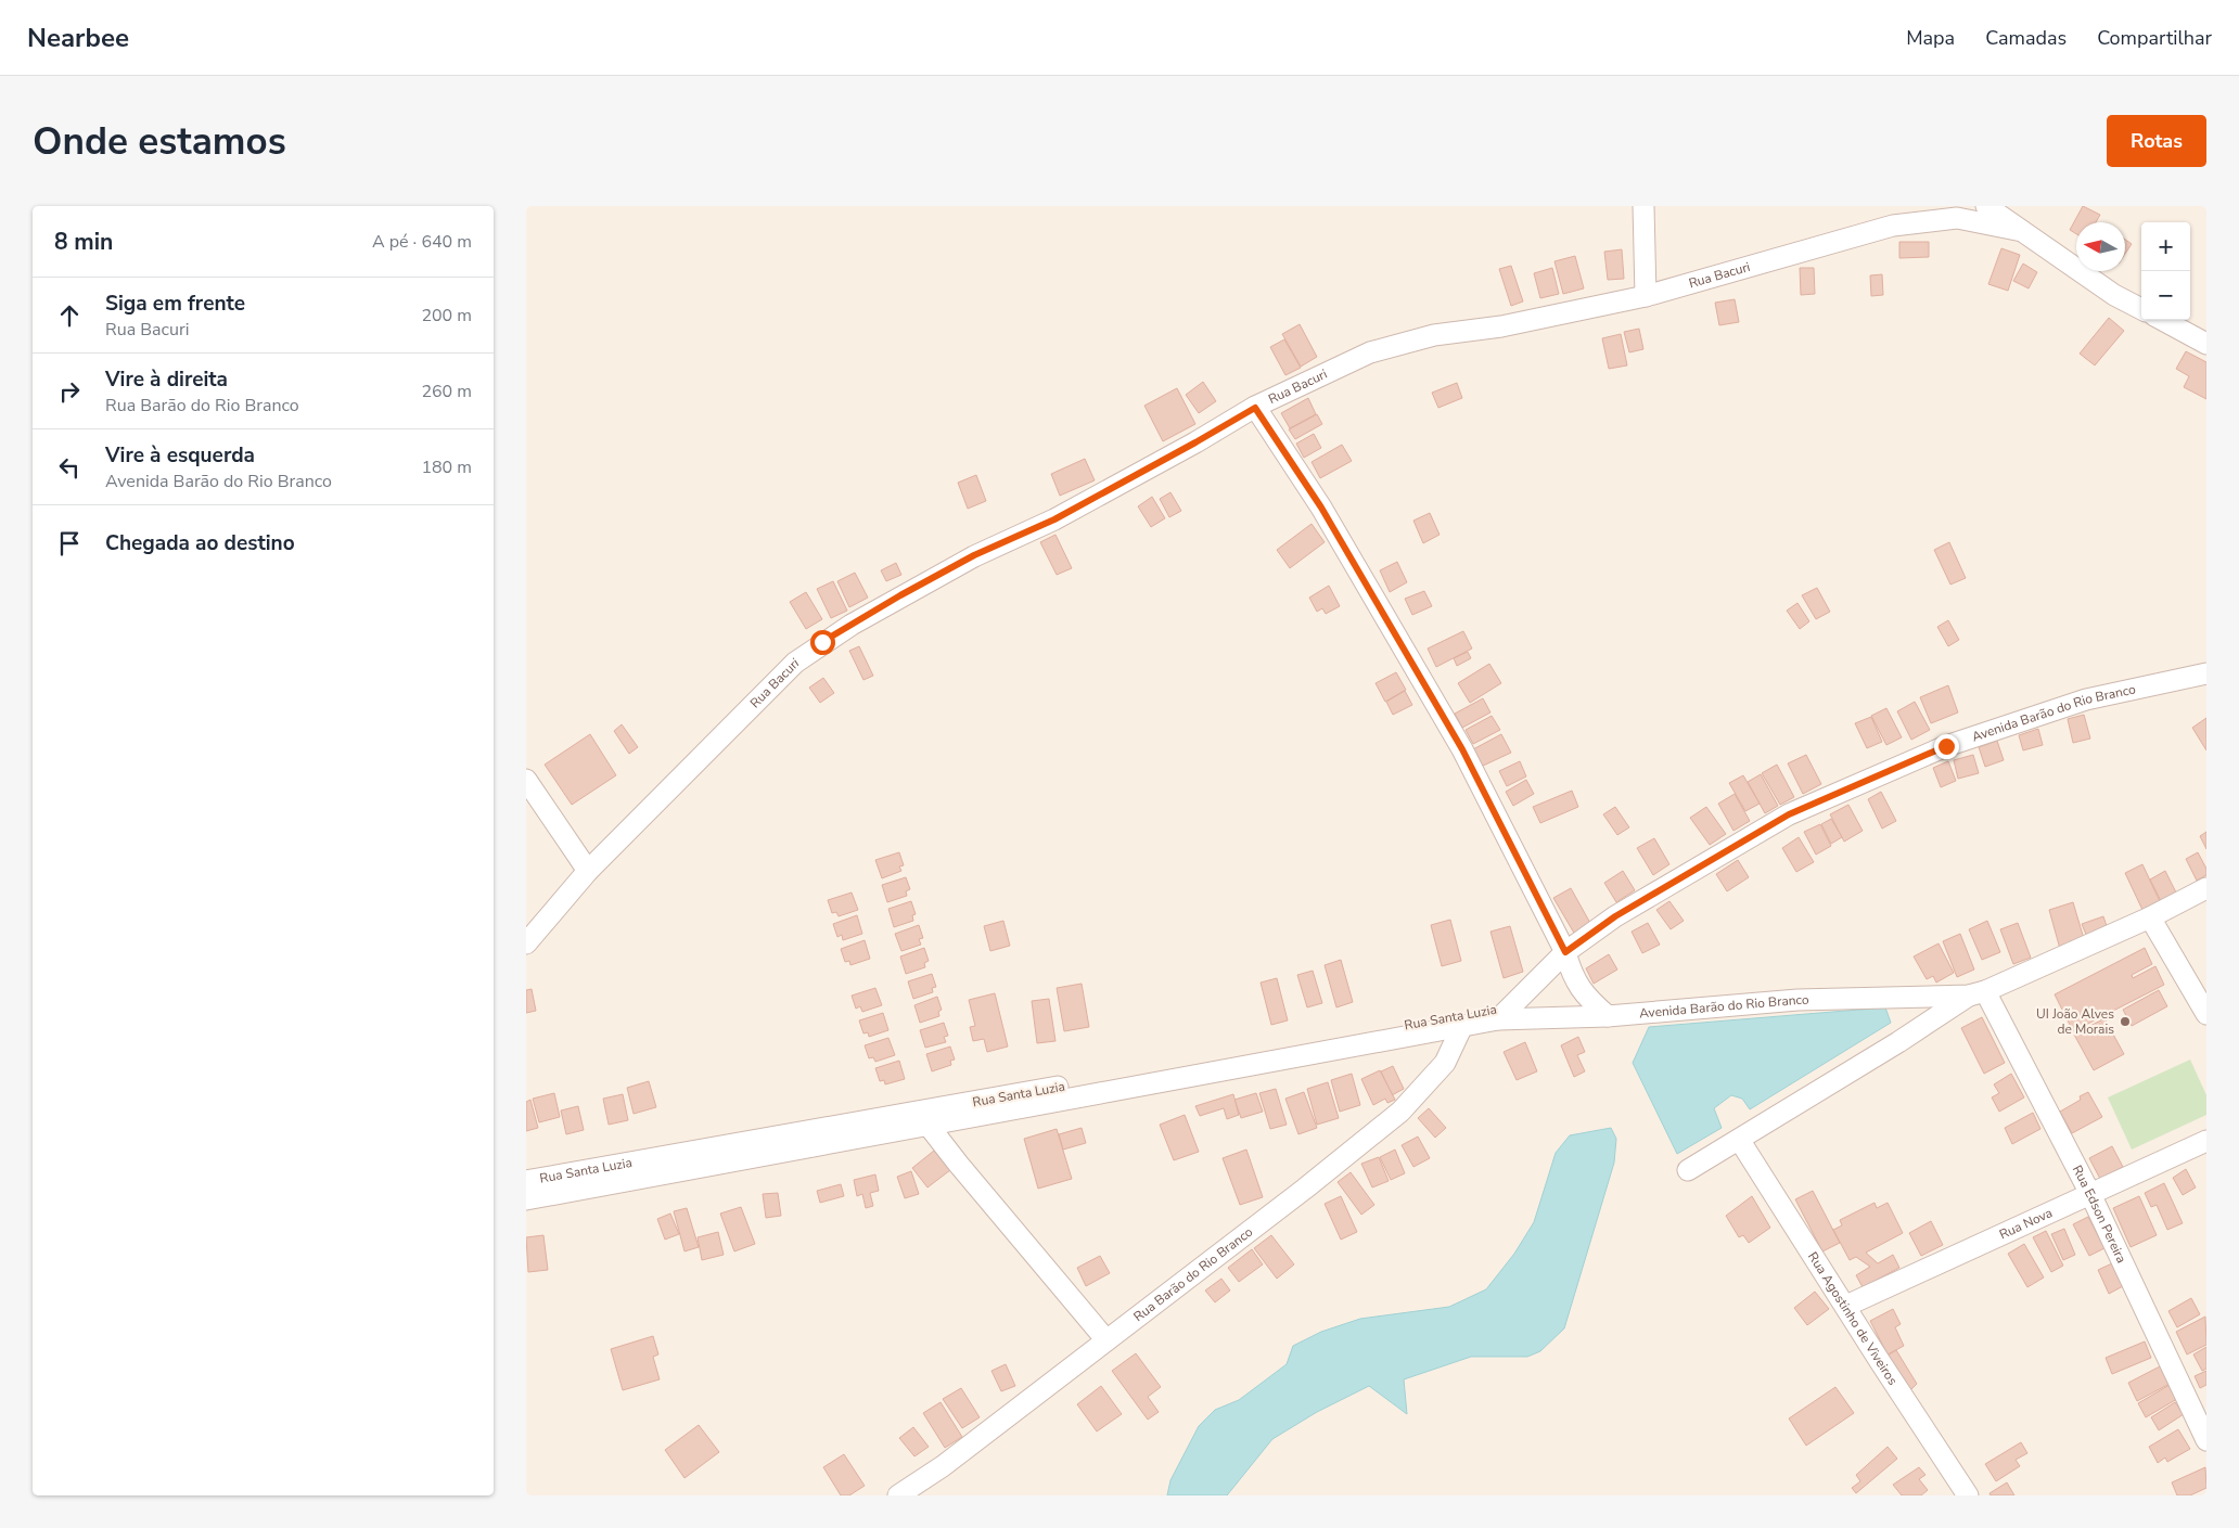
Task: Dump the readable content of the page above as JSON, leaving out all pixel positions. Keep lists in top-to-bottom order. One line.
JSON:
{"streets":{"street":["Rua Bacuri","Avenida Barão do Rio Branco","Rua Santa Luzia","Rua Edson Pereira","Rua Nova","Rua Barão do Rio Branco","Rua Agostinho de Viveiros"]},"crossings":[["Avenida Barão do Rio Branco","Rua Santa Luzia"],["Avenida Barão do Rio Branco","Rua Edson Pereira"],["Avenida Barão do Rio Branco","Rua Agostinho de Viveiros"],["Rua Santa Luzia","Rua Barão do Rio Branco"],["Rua Edson Pereira","Rua Nova"],["Rua Nova","Rua Agostinho de Viveiros"]],"places":["UI João Alves de Morais"],"north":"left","page":{"header":"Nearbee","nav":["Mapa","Camadas","Compartilhar"],"buttons":"Rotas","title":"Onde estamos","heading":["8 min","A pé · 640 m"],"map_buttons":["+","−"],"list":[["Siga em frente","Rua Bacuri","200 m"],["Vire à direita","Rua Barão do Rio Branco","260 m"],["Vire à esquerda","Avenida Barão do Rio Branco","180 m"],"Chegada ao destino"]}}
